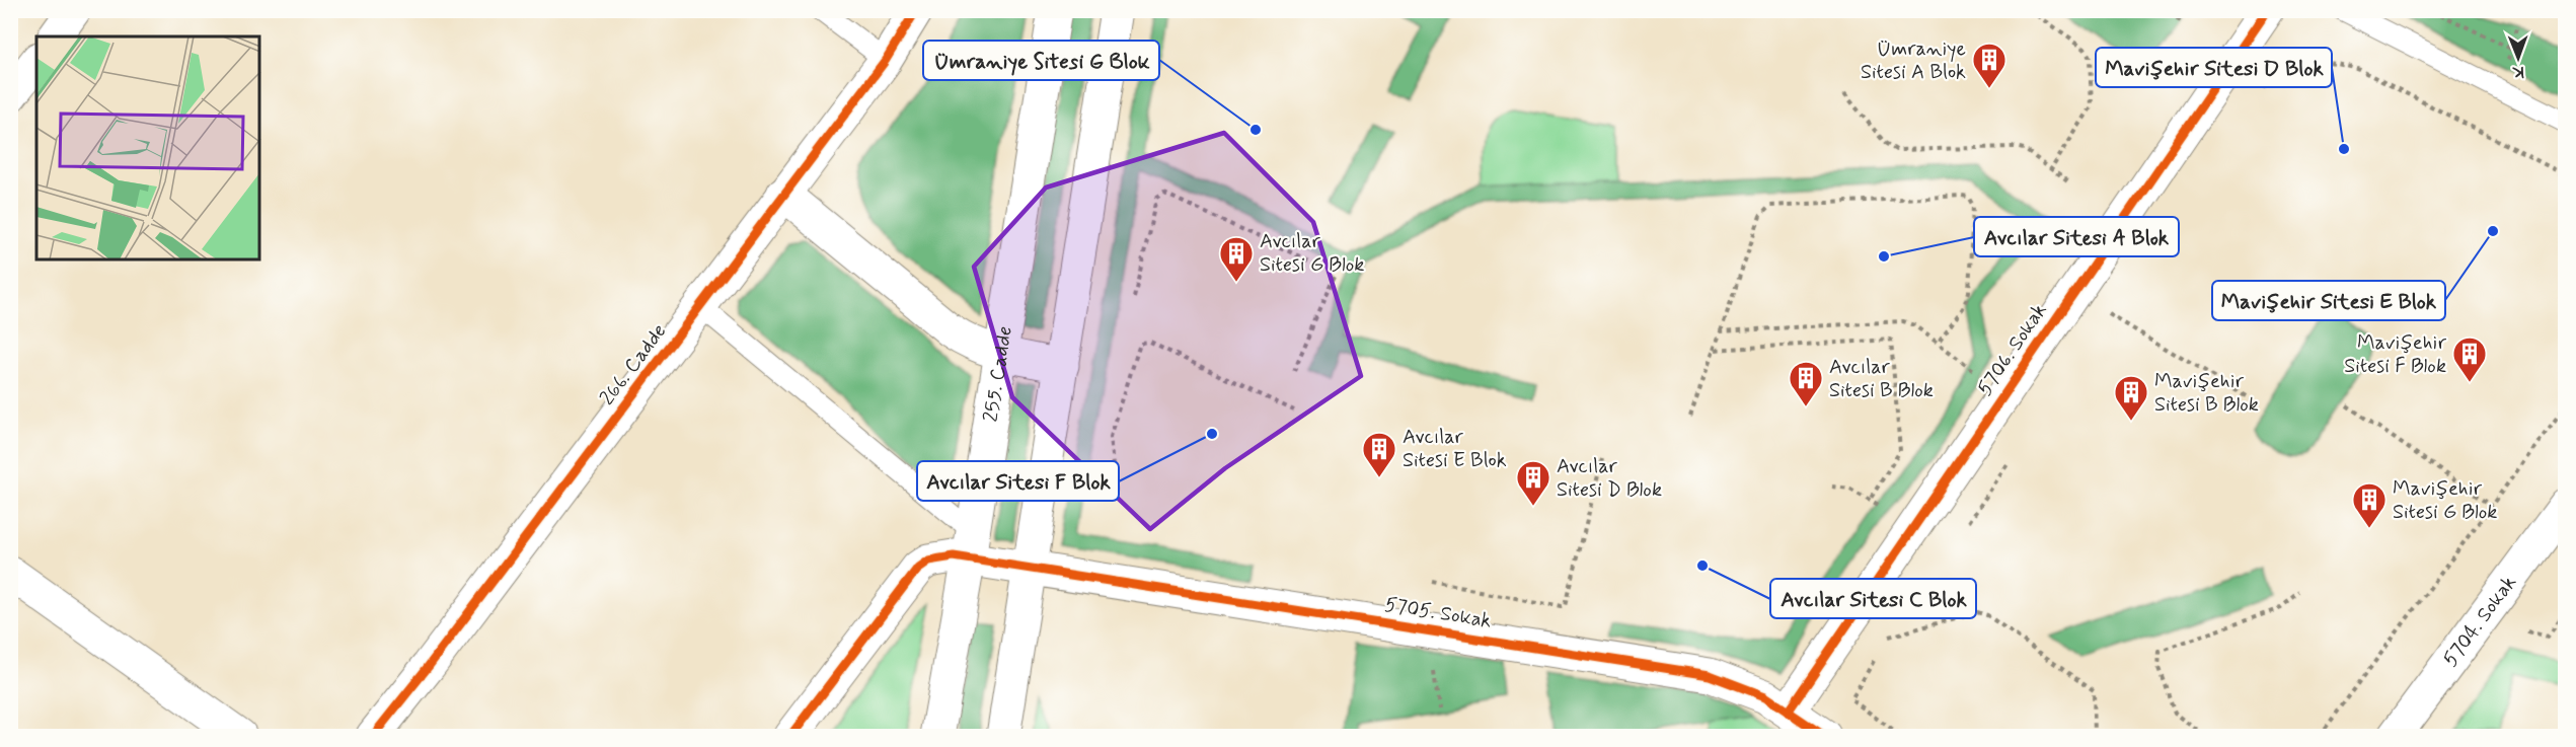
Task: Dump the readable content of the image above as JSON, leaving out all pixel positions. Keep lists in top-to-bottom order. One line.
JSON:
{"streets":{"street":["5706. Sokak","266. Cadde","255. Cadde","5705. Sokak","5704. Sokak"]},"crossings":[["5706. Sokak","5705. Sokak"],["255. Cadde","5705. Sokak"]],"places":{"building":["Ümraniye Sitesi A Blok","Avcılar Sitesi G Blok","Mavişehir Sitesi F Blok","Avcılar Sitesi B Blok","Mavişehir Sitesi B Blok","Avcılar Sitesi E Blok","Avcılar Sitesi D Blok","Mavişehir Sitesi G Blok"],"other":["Ümraniye Sitesi G Blok","Mavişehir Sitesi D Blok","Mavişehir Sitesi E Blok","Avcılar Sitesi A Blok","Avcılar Sitesi F Blok","Avcılar Sitesi C Blok"]},"north":"bottom"}
